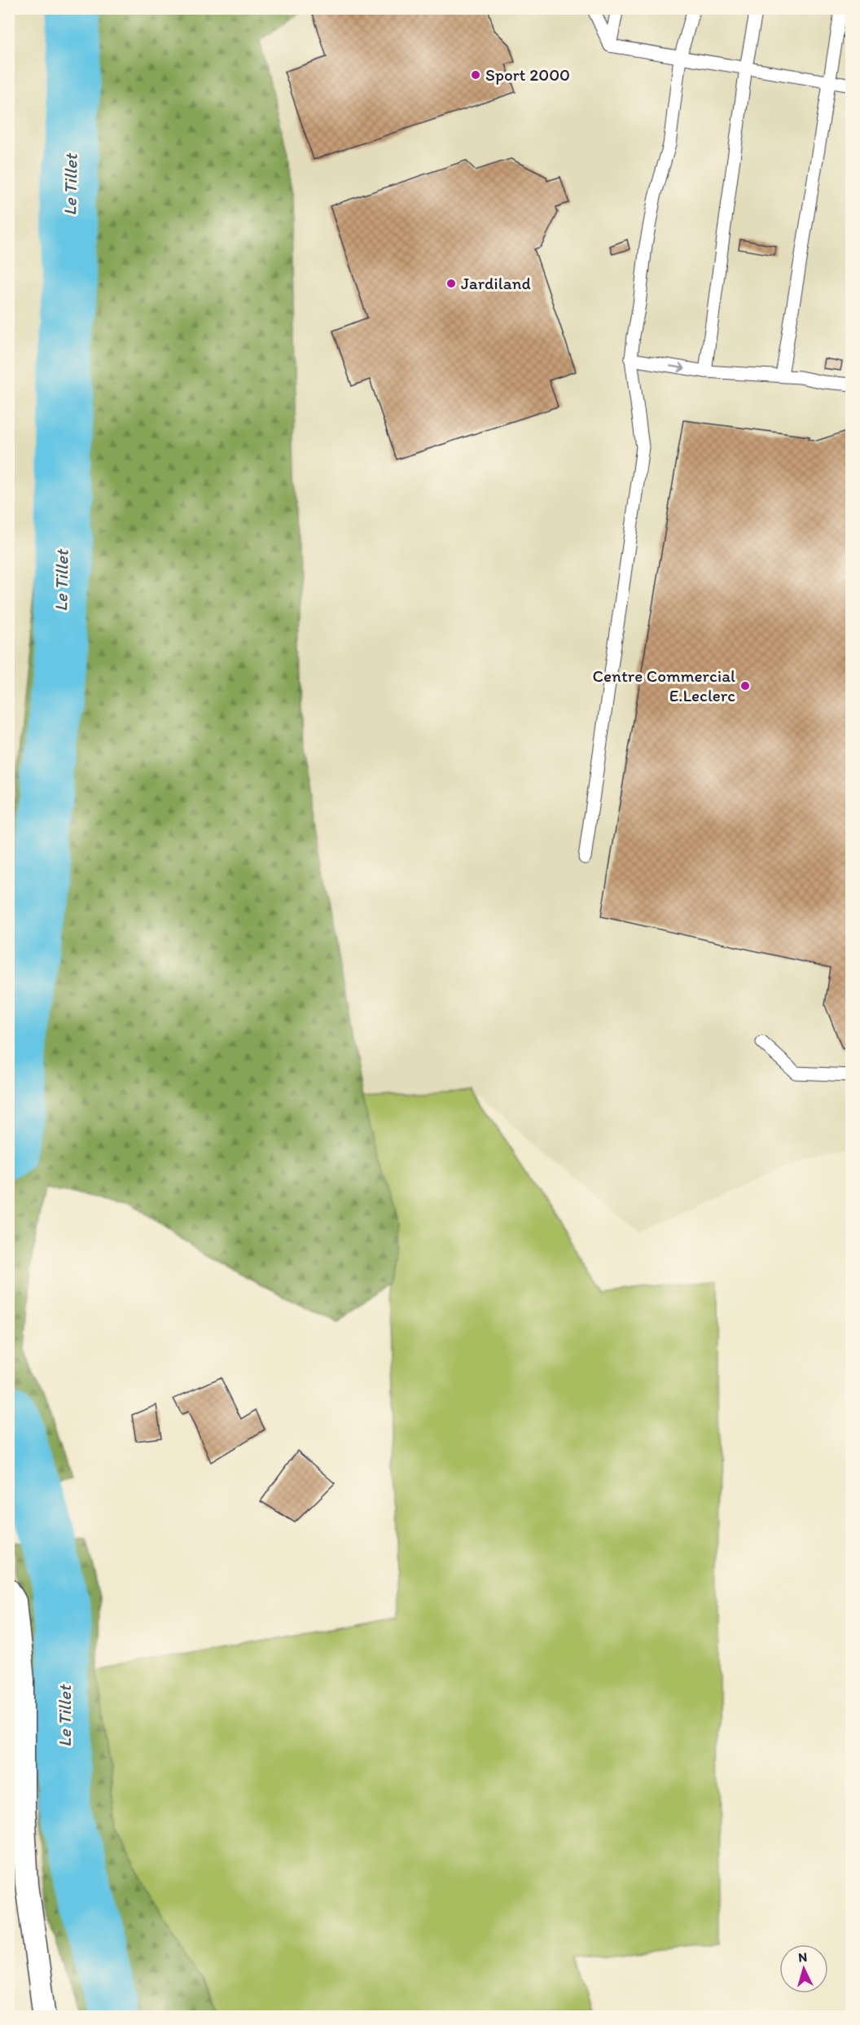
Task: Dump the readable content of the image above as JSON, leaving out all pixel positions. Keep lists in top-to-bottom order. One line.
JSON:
{"water":["Le Tillet"],"places":["Sport 2000","Jardiland","Centre Commercial E.Leclerc"],"north":"top"}
